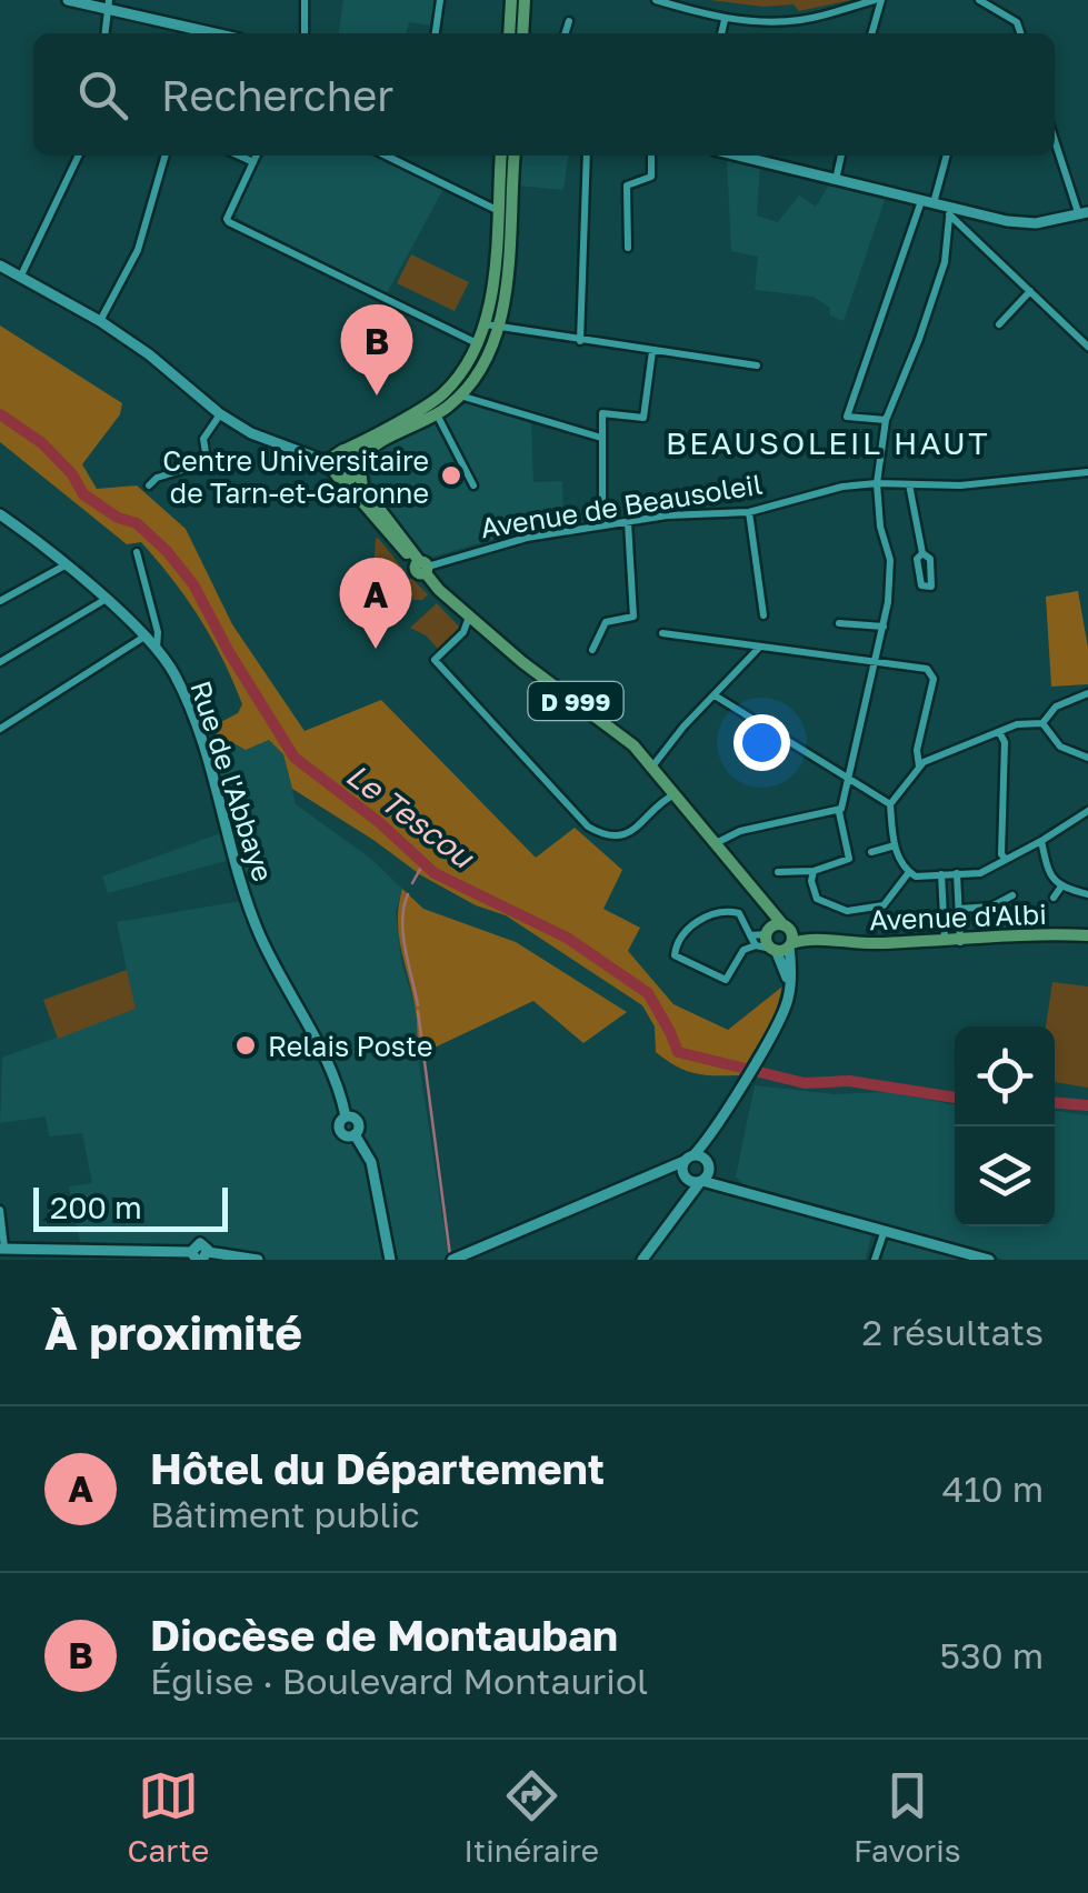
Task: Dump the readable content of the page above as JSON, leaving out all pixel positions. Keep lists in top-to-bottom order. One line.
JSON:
{"streets":{"main road":["D 999","Rue de l'Abbaye","Avenue d'Albi"],"street":["Avenue de Beausoleil"]},"crossings":[["Avenue de Beausoleil","D 999"],["D 999","Avenue d'Albi"]],"districts":["BEAUSOLEIL HAUT"],"water":["Le Tescou"],"places":["Centre Universitaire de Tarn-et-Garonne","Relais Poste"],"scale_bar":"200 m","page":{"search":"Rechercher","pins":["B","A"],"scale":"200 m","heading":["À proximité","2 résultats"],"list":[{"mark":"A","name":"Hôtel du Département","note":"Bâtiment public","value":"410 m"},{"mark":"B","name":"Diocèse de Montauban","note":"Église · Boulevard Montauriol","value":"530 m"}],"nav":["Carte","Itinéraire","Favoris"]}}
